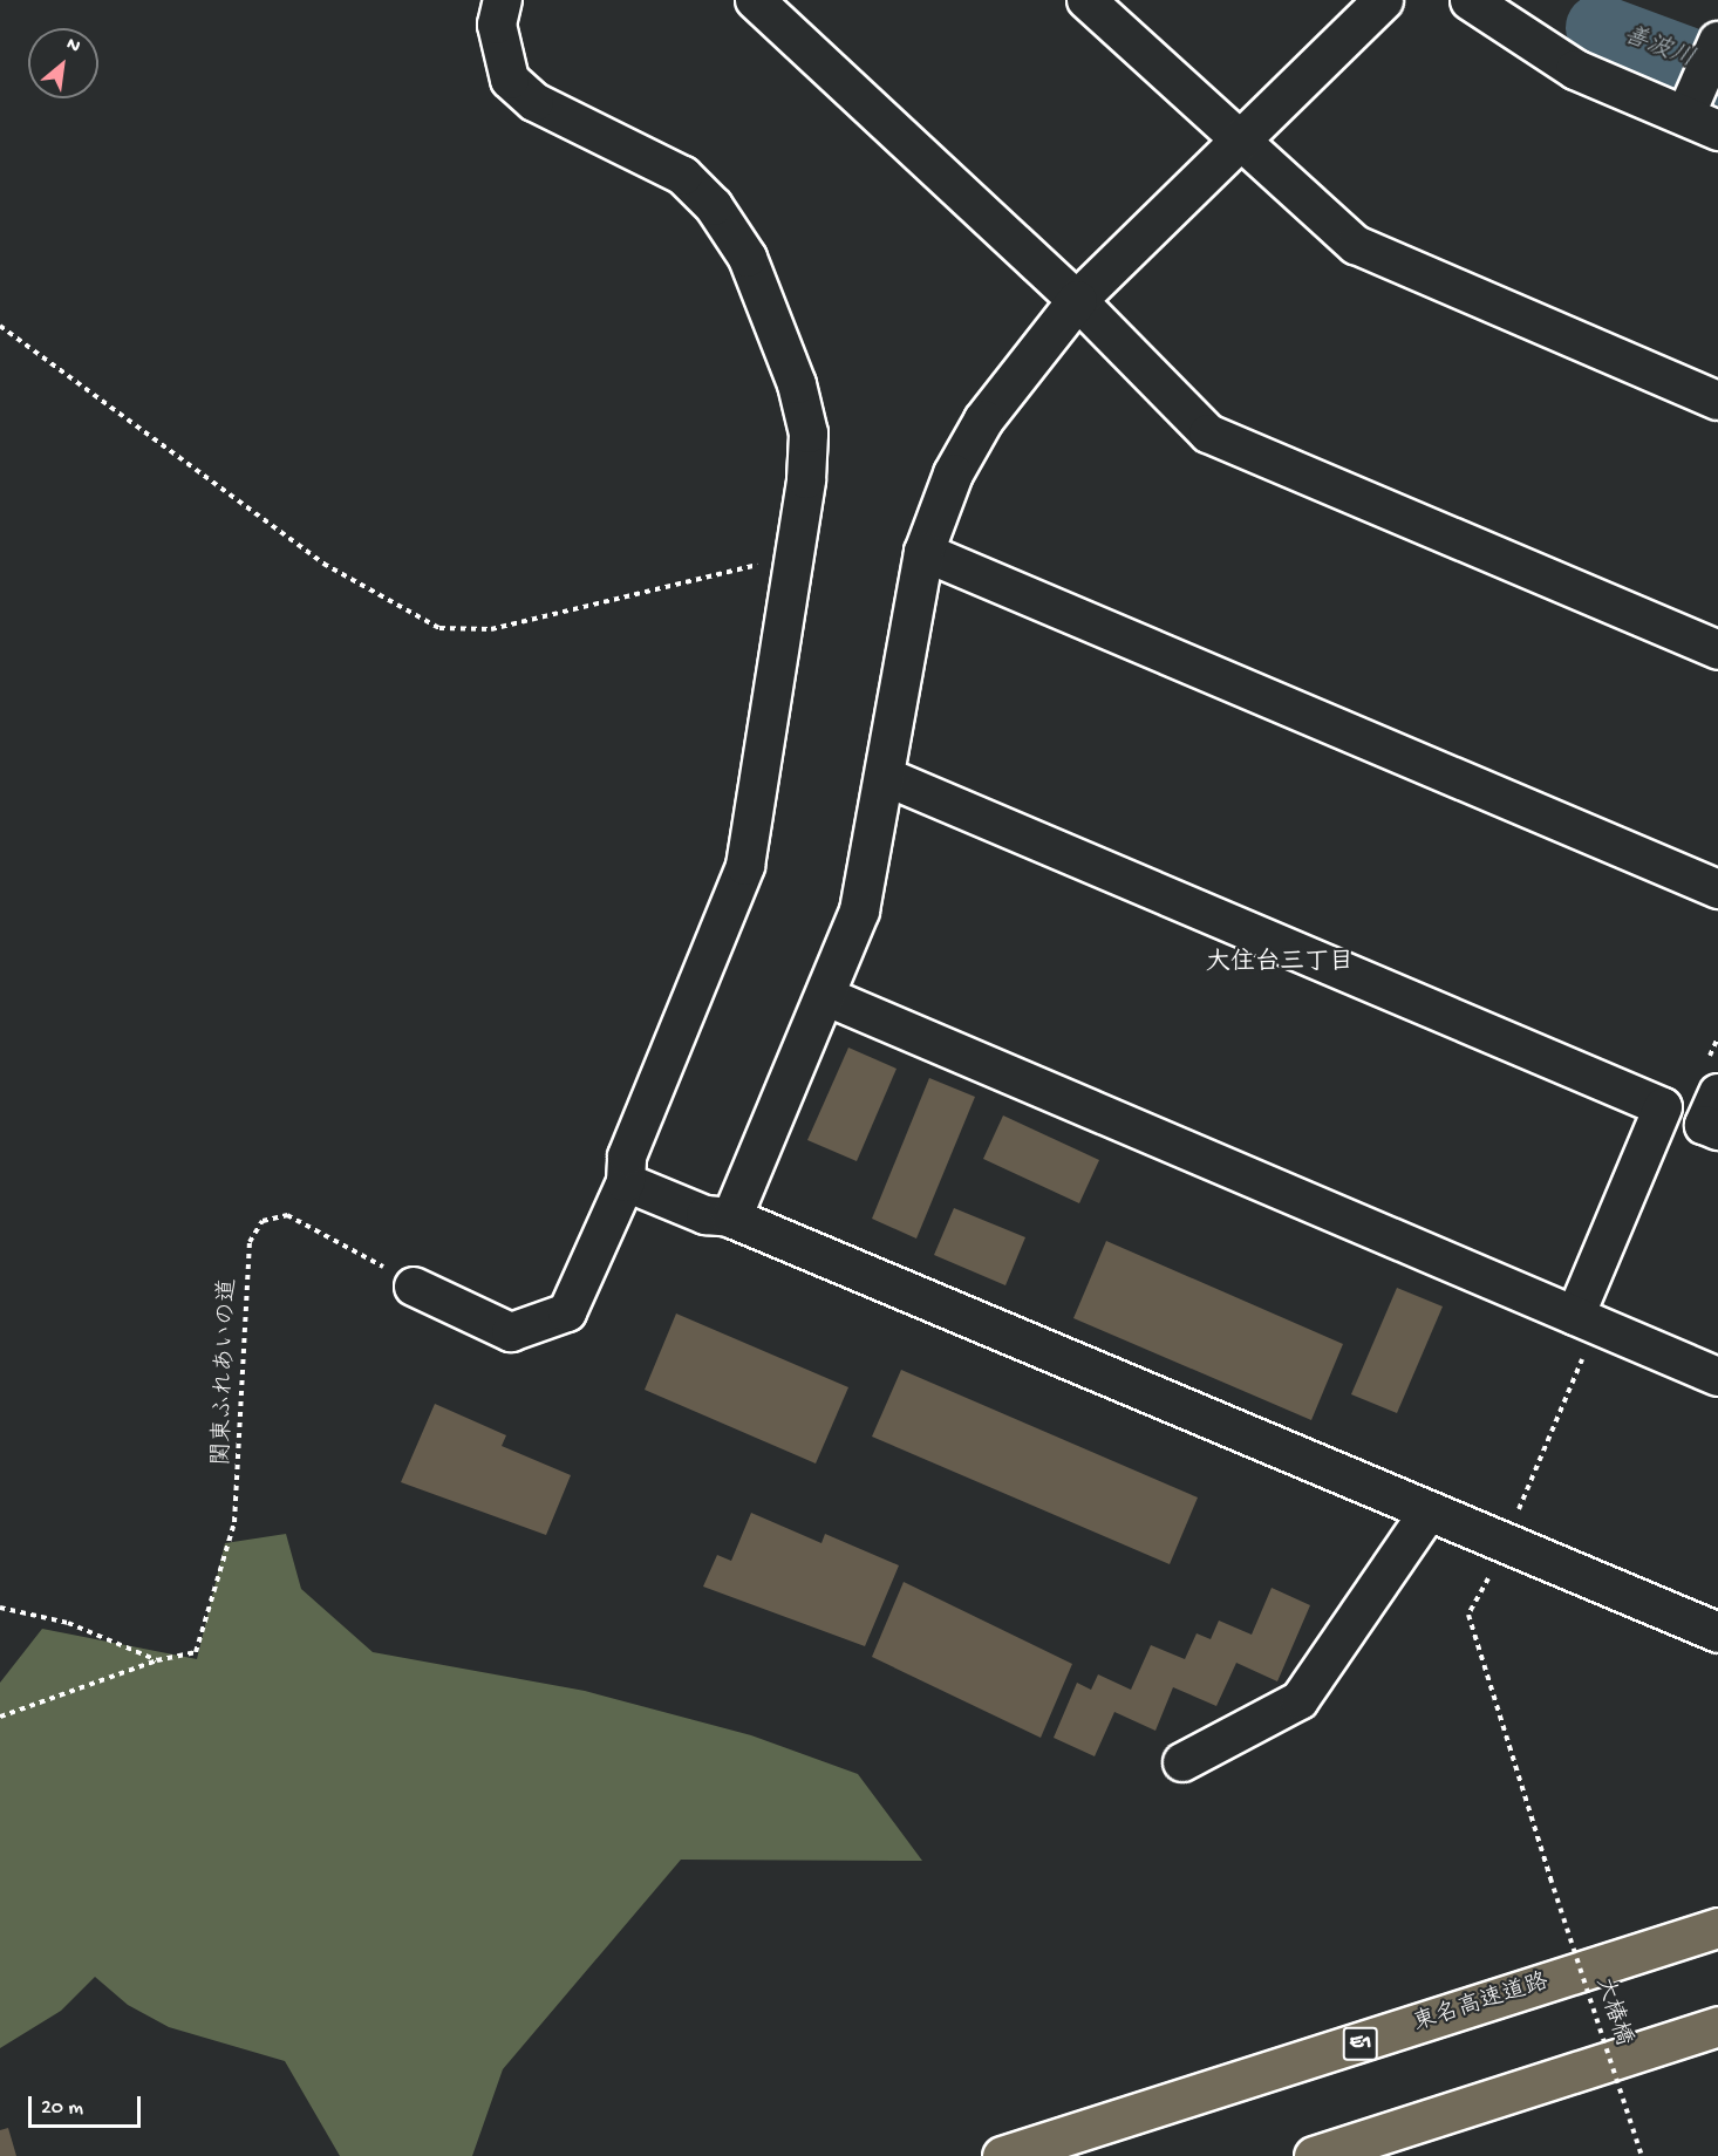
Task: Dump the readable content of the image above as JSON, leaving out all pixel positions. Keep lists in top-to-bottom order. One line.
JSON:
{"streets":{"highway":["東名高速道路","E1"],"path":["関東ふれあいの道","大椿橋"]},"districts":["大住台三丁目"],"water":["善波川"],"scale_bar":"20 m","north":"top right"}
